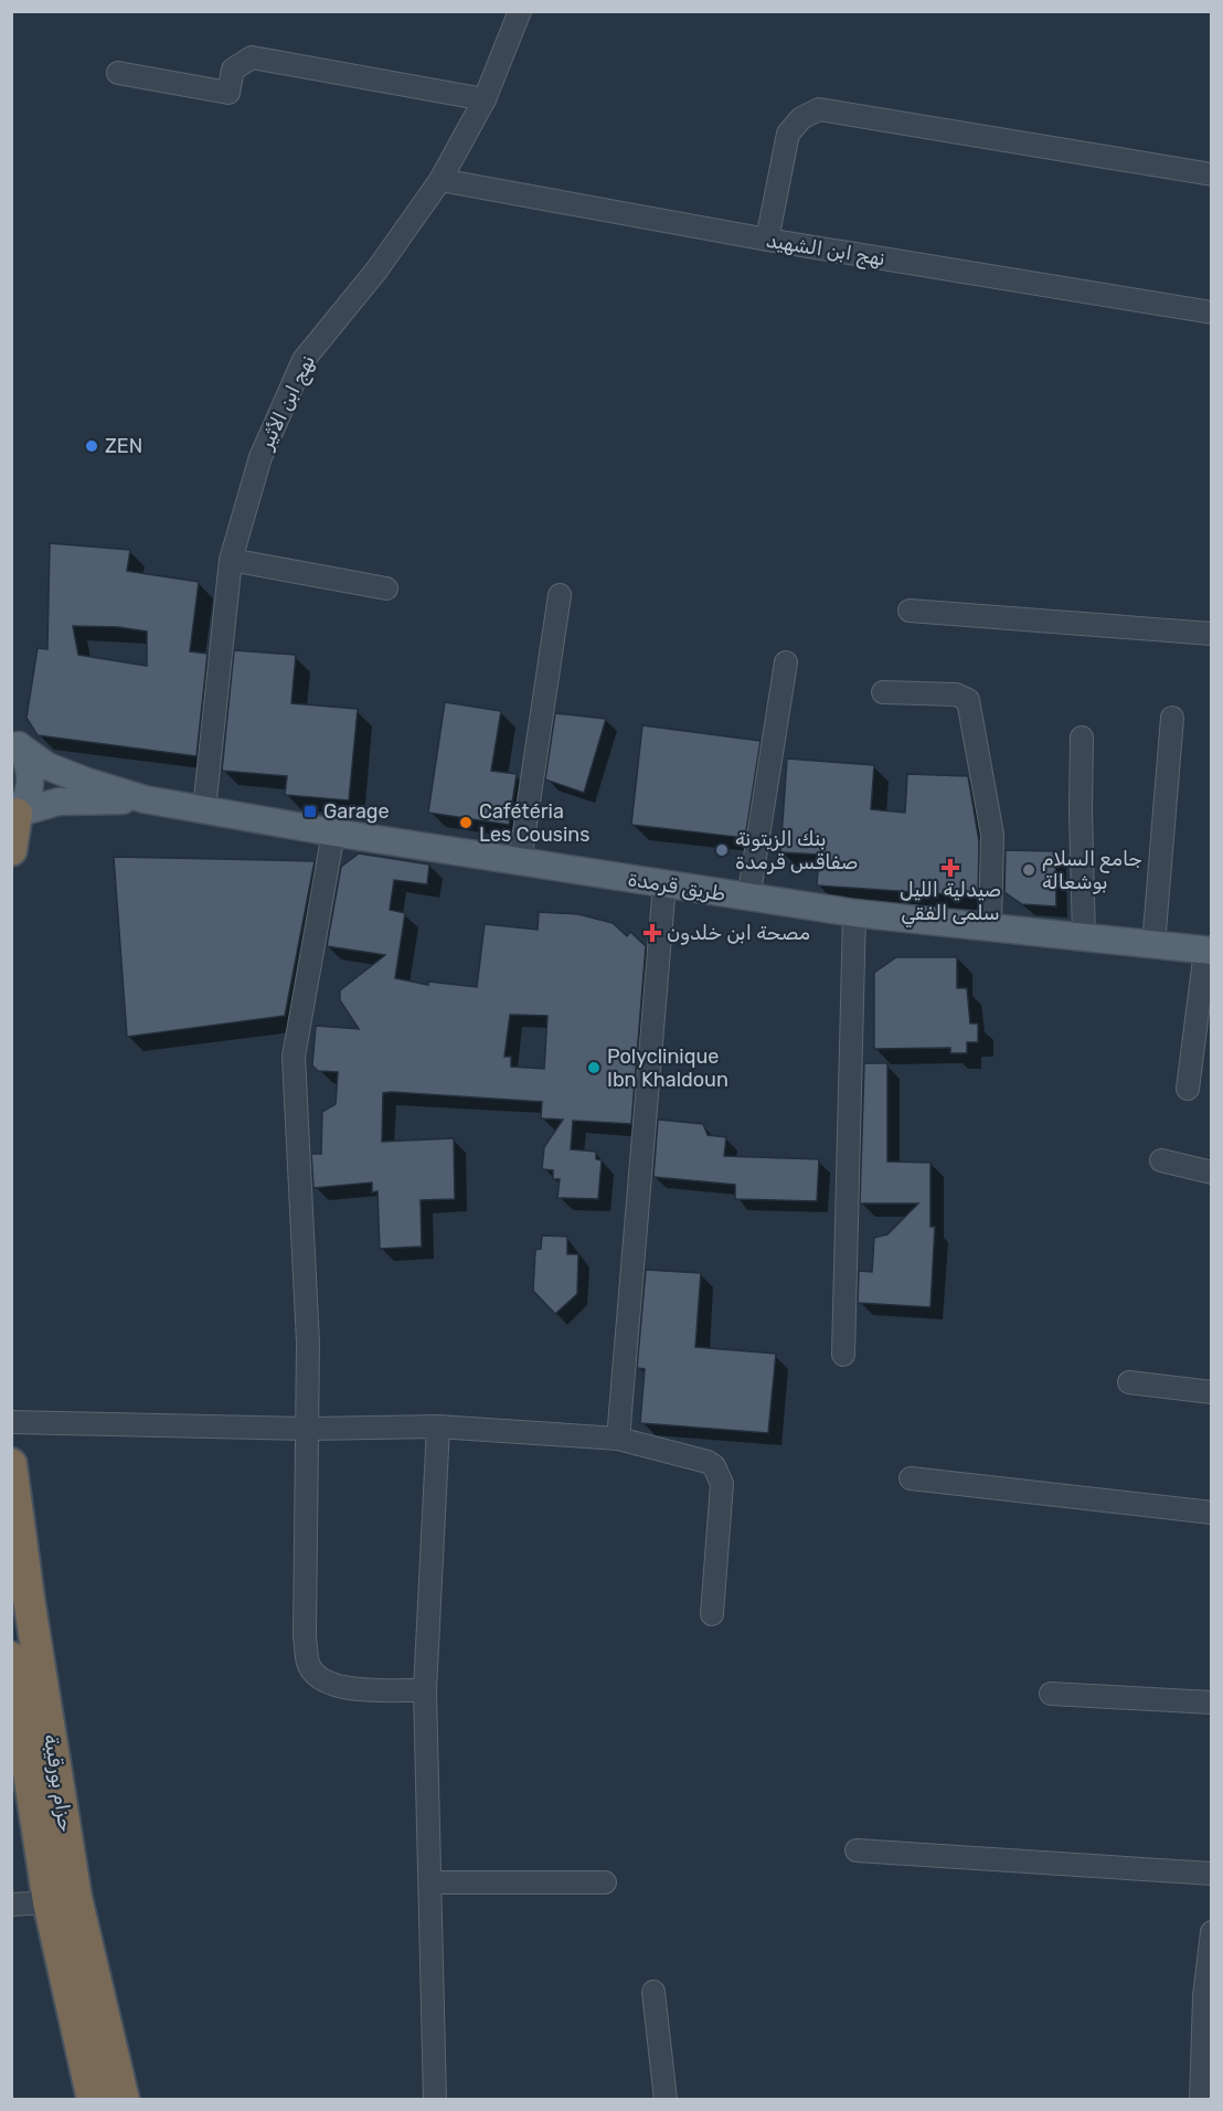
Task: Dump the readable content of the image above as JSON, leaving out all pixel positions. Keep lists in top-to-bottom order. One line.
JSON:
{"streets":{"highway":["حزام بورقيبة"],"main road":["طريق قرمدة"],"street":["نهج ابن الشهيد","نهج ابن الأثير"]},"crossings":[["نهج ابن الشهيد","نهج ابن الأثير"],["نهج ابن الأثير","طريق قرمدة"]],"places":{"other":["ZEN","Cafétéria Les Cousins","بنك الزيتونة صفاقس قرمدة","جامع السلام بوشعالة","Polyclinique Ibn Khaldoun"],"transit":["Garage"],"health":["صيدلية الليل سلمى الفقي","مصحة ابن خلدون"]}}
